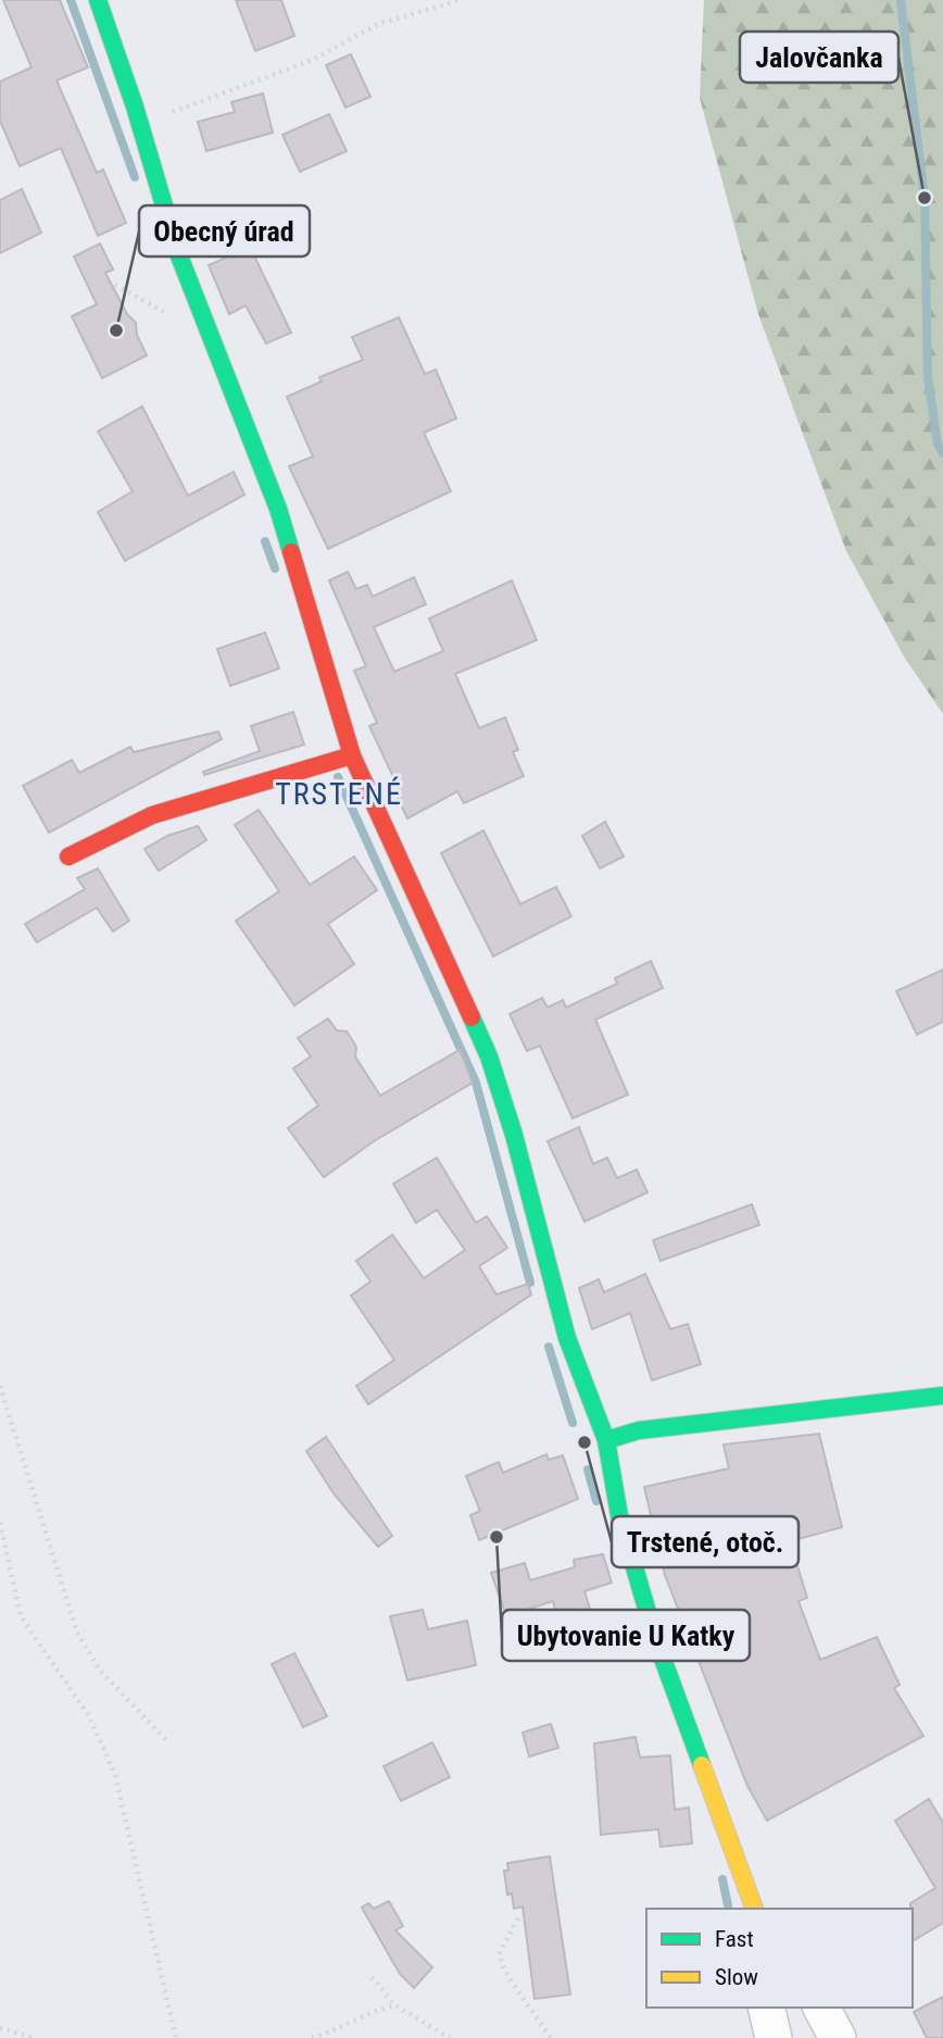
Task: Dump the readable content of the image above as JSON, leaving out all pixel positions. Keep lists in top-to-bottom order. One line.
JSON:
{"districts":["TRSTENÉ"],"places":["Jalovčanka","Obecný úrad","Trstené, otoč.","Ubytovanie U Katky"],"legend":["Fast","Slow"]}
